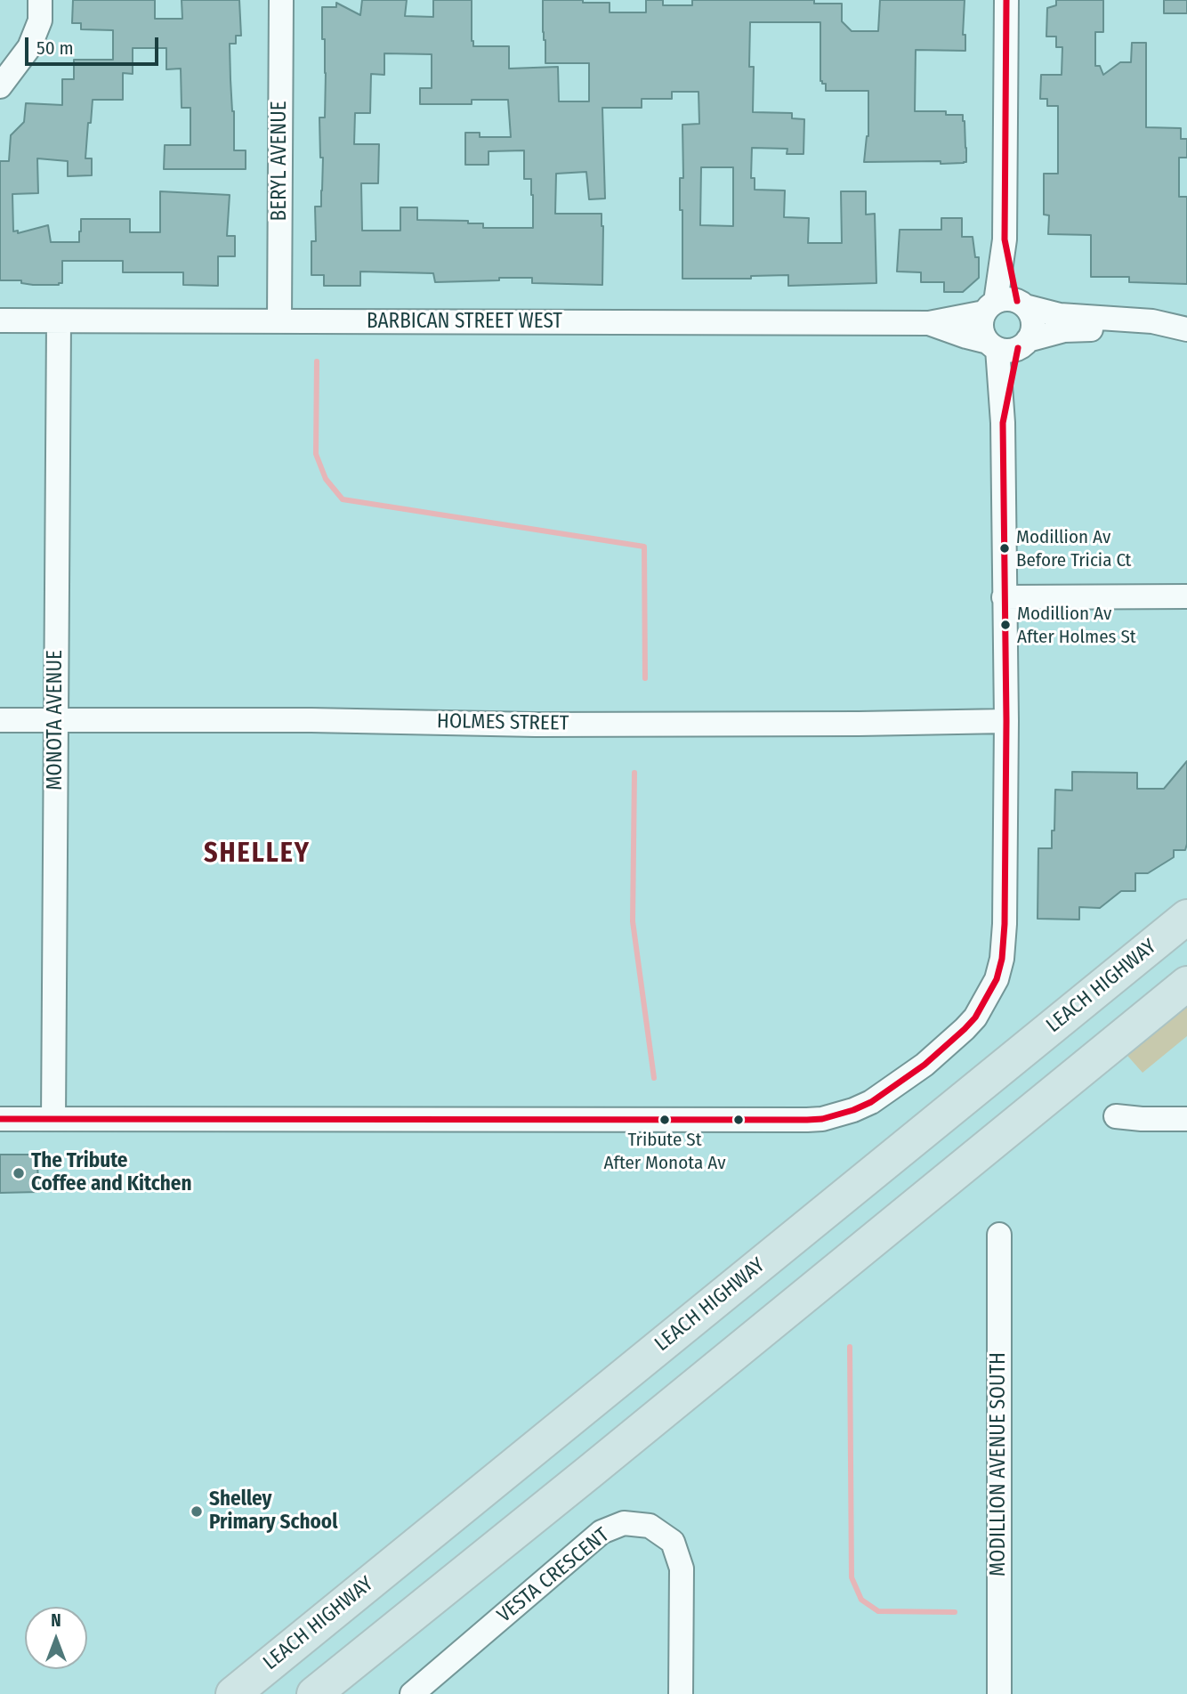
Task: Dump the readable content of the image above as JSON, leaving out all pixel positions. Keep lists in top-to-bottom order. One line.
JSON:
{"streets":{"highway":["LEACH HIGHWAY"],"street":["BERYL AVENUE","BARBICAN STREET WEST","MONOTA AVENUE","HOLMES STREET","MODILLION AVENUE SOUTH","VESTA CRESCENT"]},"crossings":[["BERYL AVENUE","BARBICAN STREET WEST"],["BARBICAN STREET WEST","MONOTA AVENUE"],["MONOTA AVENUE","HOLMES STREET"]],"districts":["SHELLEY"],"places":["Modillion Av Before Tricia Ct","Modillion Av After Holmes St","Tribute St After Monota Av","The Tribute Coffee and Kitchen","Shelley Primary School"],"scale_bar":"50 m","north":"top"}
